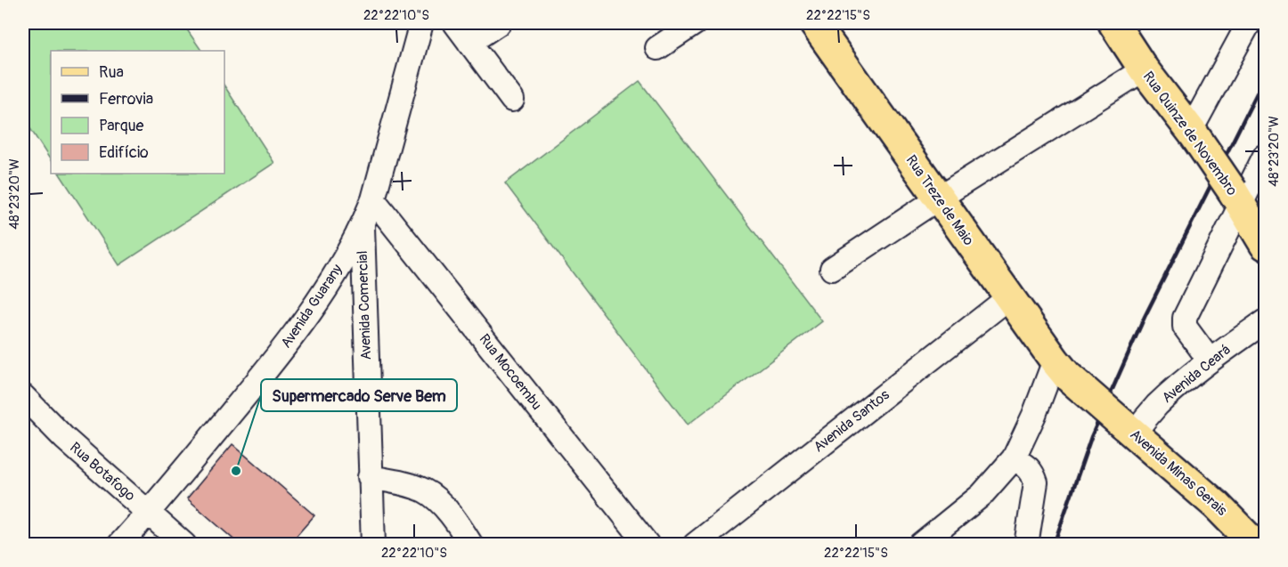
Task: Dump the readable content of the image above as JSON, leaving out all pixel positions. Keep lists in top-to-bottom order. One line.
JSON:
{"streets":{"main road":["Rua Quinze de Novembro","Rua Treze de Maio","Avenida Minas Gerais"],"street":["Avenida Comercial","Avenida Guarany","Rua Mocoembu","Avenida Ceará","Avenida Santos","Rua Botafogo"]},"crossings":[["Rua Treze de Maio","Avenida Santos"],["Rua Treze de Maio","Avenida Minas Gerais"],["Avenida Comercial","Avenida Guarany"],["Avenida Guarany","Rua Mocoembu"],["Avenida Guarany","Rua Botafogo"],["Avenida Ceará","Avenida Minas Gerais"]],"places":["Supermercado Serve Bem"],"legend":["Rua","Ferrovia","Parque","Edifício"],"coordinates":["22°22'10\"S","22°22'15\"S","48°23'20\"W"]}
